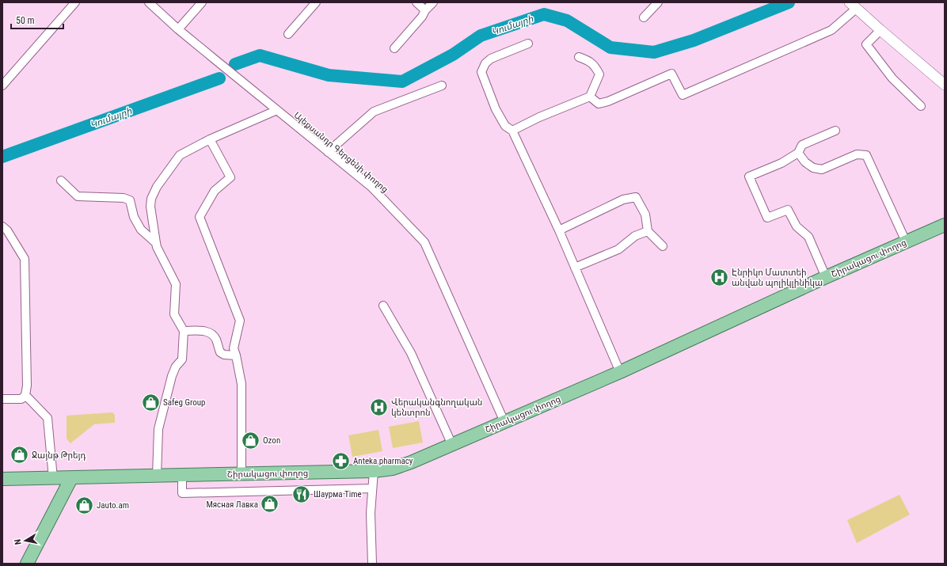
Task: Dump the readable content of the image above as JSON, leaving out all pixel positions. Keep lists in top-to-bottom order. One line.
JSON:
{"streets":{"main road":["Շիրակացու փողոց"],"street":["Ալեքսանդր Գերցենի փողոց"]},"crossings":[["Ալեքսանդր Գերցենի փողոց","Շիրակացու փողոց"]],"water":["Կումայրի"],"places":{"hospital":["Էնրիկո Մատտեի անվան պոլիկլինիկա","Վերականգնողական կենտրոն"],"shop":["Safeg Group","Ozon","Ջայնթ Թրեյդ","Мясная Лавка","Jauto.am"],"pharmacy":["Anteka pharmacy"],"restaurant":["Шаурма Time"]},"scale_bar":"50 m","north":"left"}
